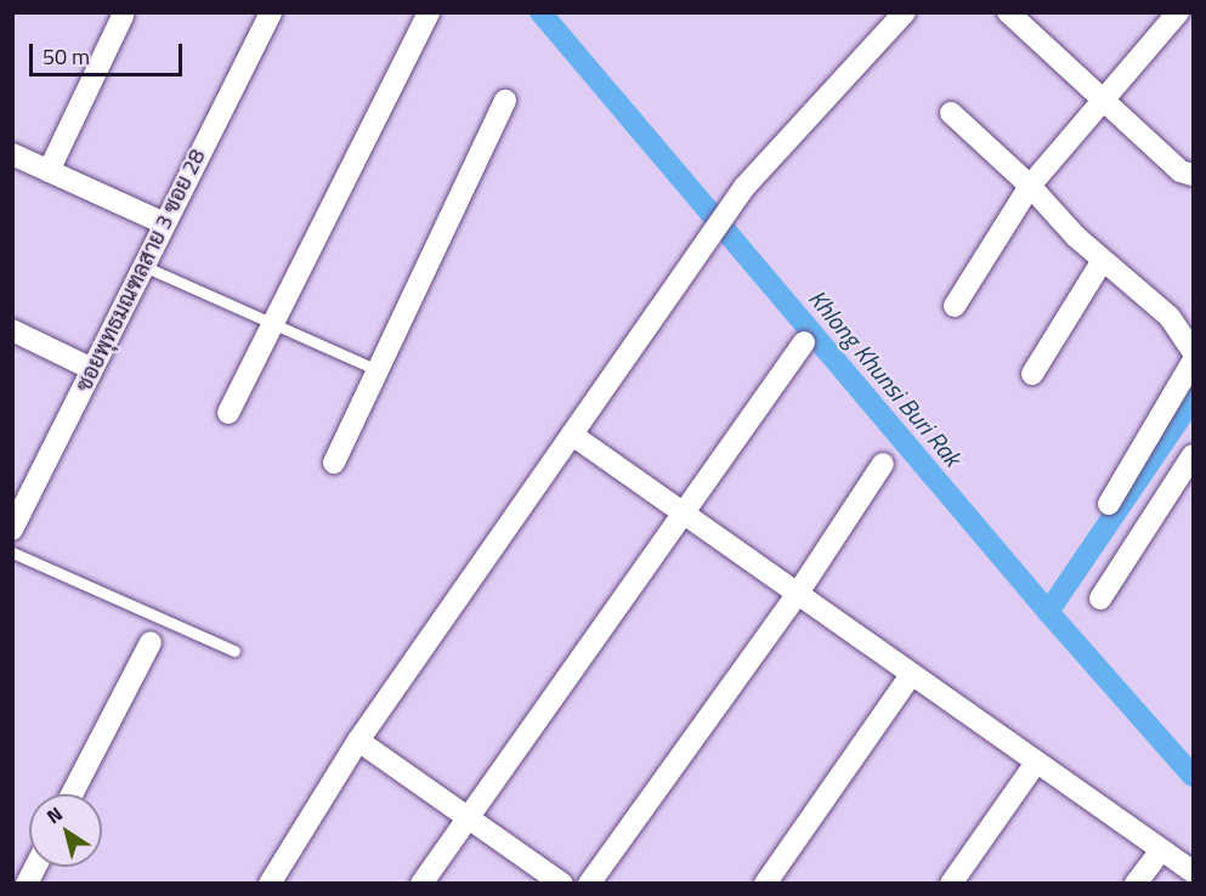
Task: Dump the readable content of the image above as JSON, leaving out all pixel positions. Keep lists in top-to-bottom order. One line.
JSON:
{"streets":{"street":["ซอยพุทธมณฑลสาย 3 ซอย 28"]},"water":["Khlong Khunsi Buri Rak"],"scale_bar":"50 m","north":"top left"}
